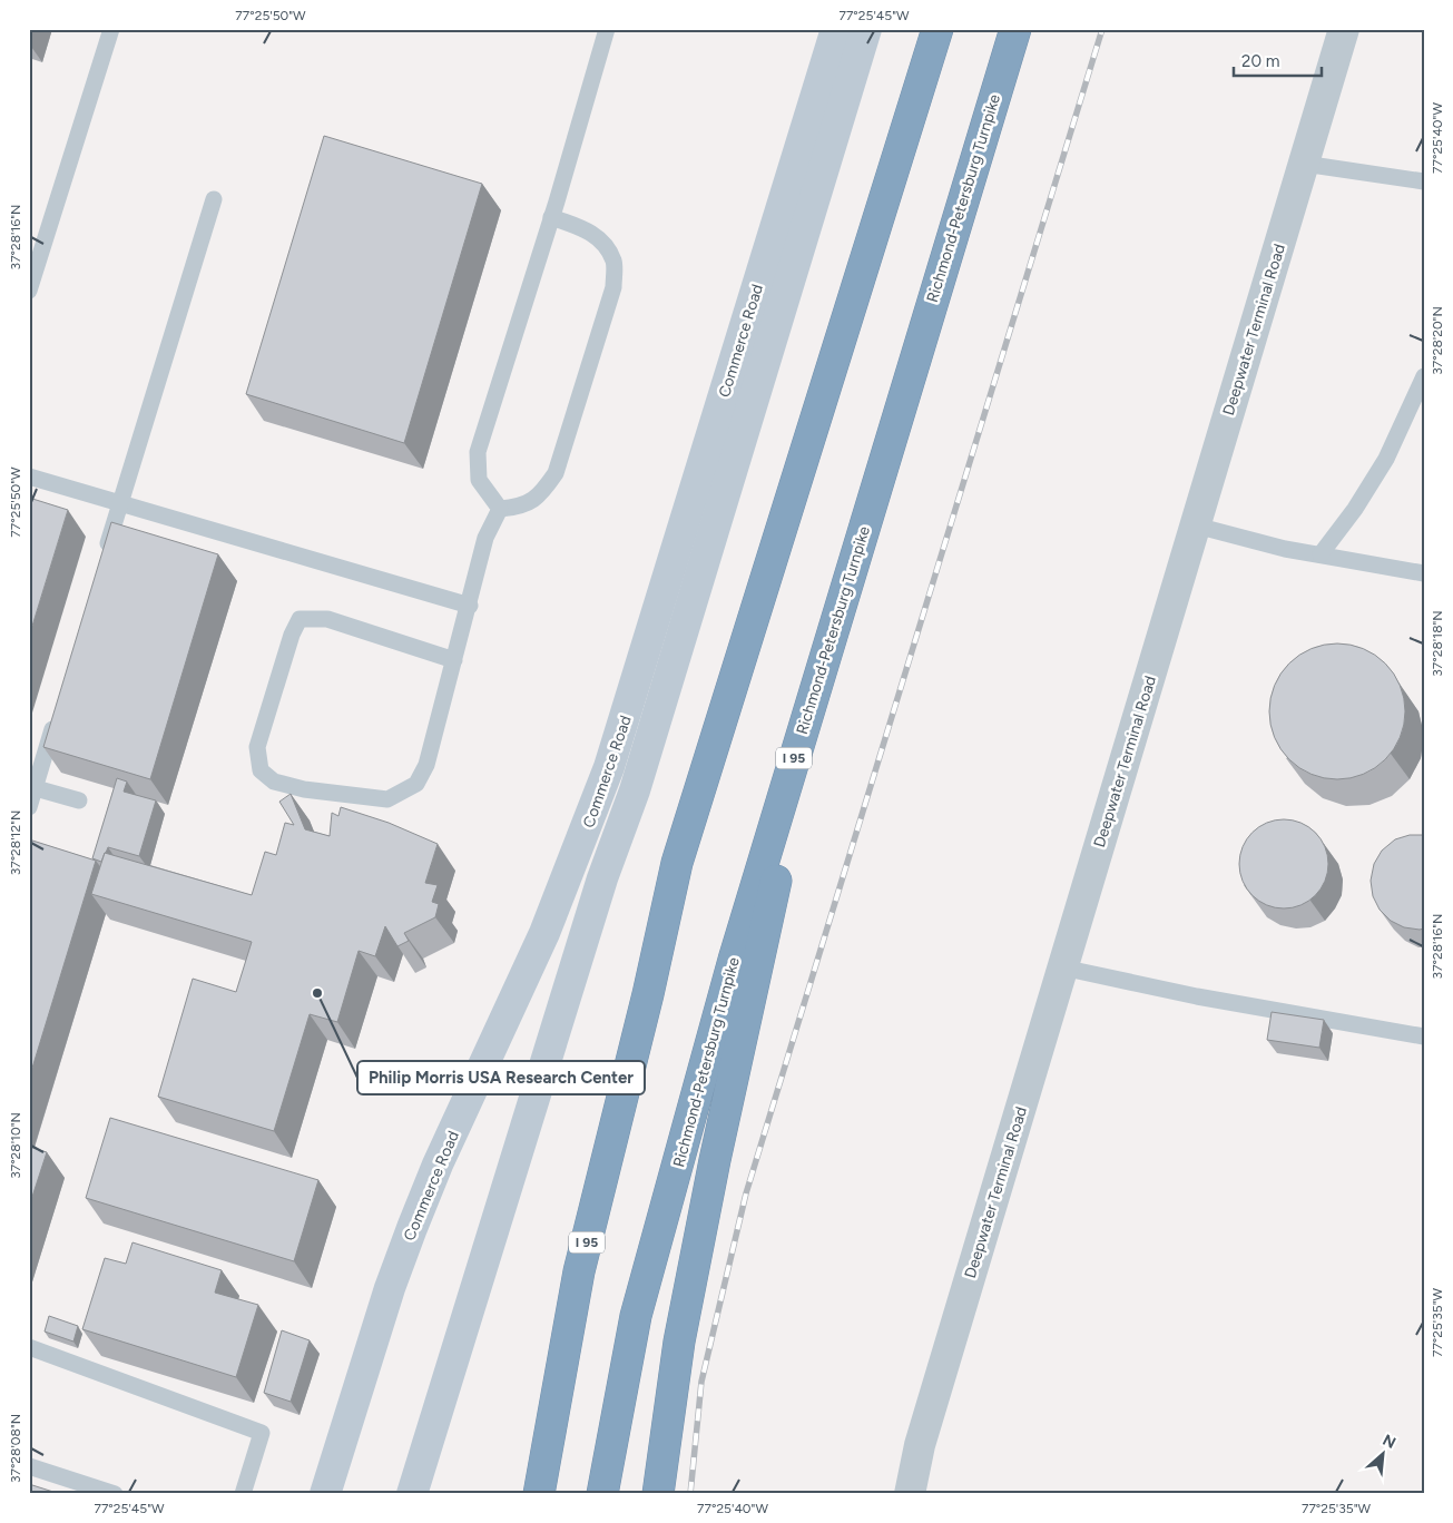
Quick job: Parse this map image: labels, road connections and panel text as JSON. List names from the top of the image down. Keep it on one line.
{"streets":{"highway":["Richmond-Petersburg Turnpike","I 95"],"main road":["Commerce Road"],"street":["Deepwater Terminal Road"]},"places":["Philip Morris USA Research Center"],"scale_bar":"20 m","north":"top right","coordinates":["77°25'50\"W","77°25'45\"W","77°25'40\"W","37°28'16\"N","37°28'20\"N","37°28'18\"N","37°28'12\"N","37°28'10\"N","77°25'35\"W","37°28'08\"N"]}
